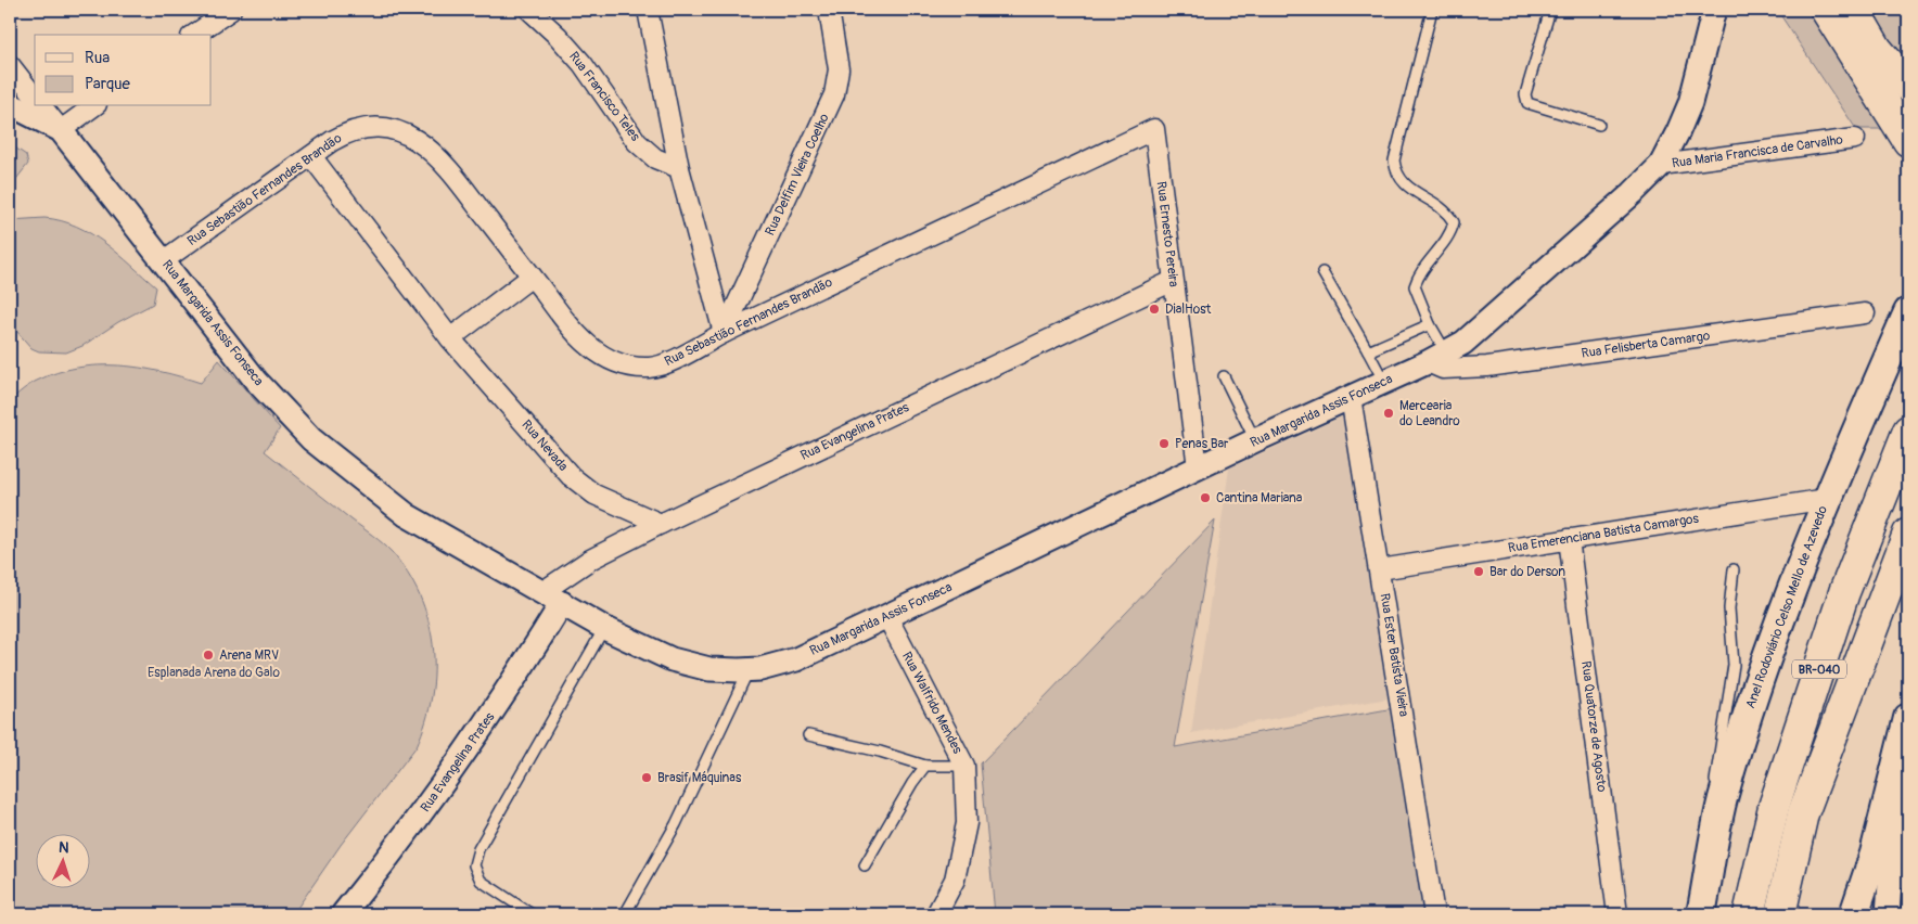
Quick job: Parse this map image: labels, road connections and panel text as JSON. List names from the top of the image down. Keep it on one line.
{"streets":{"highway":["BR-040"],"main road":["Anel Rodoviário Celso Mello de Azevedo"],"street":["Rua Francisco Teles","Rua Maria Francisca de Carvalho","Rua Delfim Vieira Coelho","Rua Sebastião Fernandes Brandão","Rua Ernesto Pereira","Rua Margarida Assis Fonseca","Rua Felisberta Camargo","Rua Evangelina Prates","Rua Nevada","Rua Emerenciana Batista Camargos","Rua Ester Batista Vieira","Rua Walfrido Mendes","Rua Quatorze de Agosto"]},"crossings":[["Rua Maria Francisca de Carvalho","Rua Margarida Assis Fonseca"],["Rua Delfim Vieira Coelho","Rua Sebastião Fernandes Brandão"],["Rua Sebastião Fernandes Brandão","Rua Ernesto Pereira"],["Rua Sebastião Fernandes Brandão","Rua Margarida Assis Fonseca"],["Rua Sebastião Fernandes Brandão","Rua Nevada"],["Rua Ernesto Pereira","Rua Margarida Assis Fonseca"],["Rua Ernesto Pereira","Rua Evangelina Prates"],["Rua Margarida Assis Fonseca","Rua Felisberta Camargo"],["Rua Margarida Assis Fonseca","Rua Evangelina Prates"],["Rua Margarida Assis Fonseca","Rua Ester Batista Vieira"],["Rua Margarida Assis Fonseca","Rua Walfrido Mendes"],["Rua Evangelina Prates","Rua Nevada"],["Rua Emerenciana Batista Camargos","Anel Rodoviário Celso Mello de Azevedo"],["Rua Emerenciana Batista Camargos","Rua Ester Batista Vieira"],["Rua Emerenciana Batista Camargos","Rua Quatorze de Agosto"]],"parks":["Esplanada Arena do Galo"],"places":["DialHost","Mercearia do Leandro","Penas Bar","Cantina Mariana","Bar do Derson","Arena MRV","Brasif Máquinas"],"legend":["Rua","Parque"],"north":"top"}
